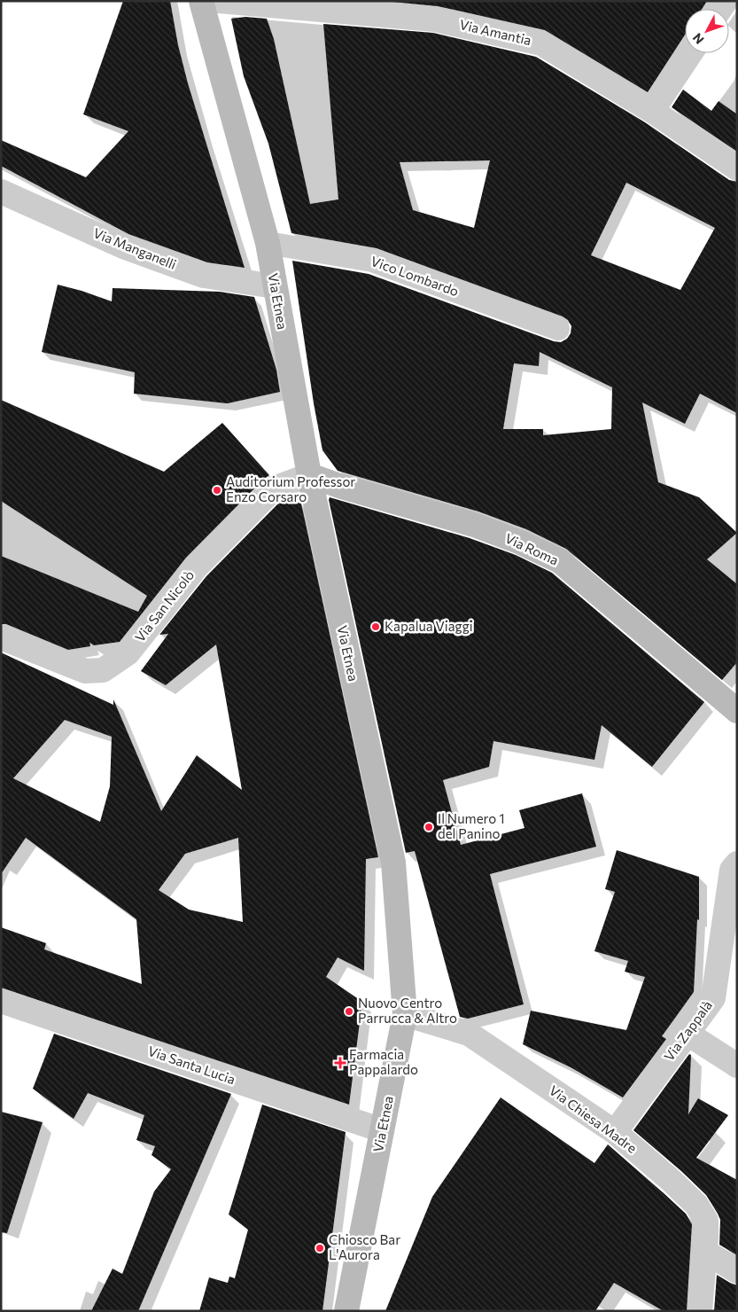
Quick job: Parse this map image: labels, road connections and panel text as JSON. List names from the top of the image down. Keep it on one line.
{"streets":{"main road":["Via Etnea","Via Roma"],"street":["Via Amantia","Via Manganelli","Vico Lombardo","Via San Nicolò","Via Zappalà","Via Santa Lucia","Via Chiesa Madre"]},"crossings":[["Via Manganelli","Via Etnea"],["Vico Lombardo","Via Etnea"],["Via Etnea","Via Roma"],["Via Etnea","Via San Nicolò"],["Via Etnea","Via Santa Lucia"],["Via Etnea","Via Chiesa Madre"],["Via Roma","Via San Nicolò"],["Via Zappalà","Via Chiesa Madre"]],"places":{"other":["Auditorium Professor Enzo Corsaro","Kapalua Viaggi","Il Numero 1 del Panino","Nuovo Centro Parrucca & Altro","Chiosco Bar L'Aurora"],"health":["Farmacia Pappalardo"]},"north":"bottom left"}
